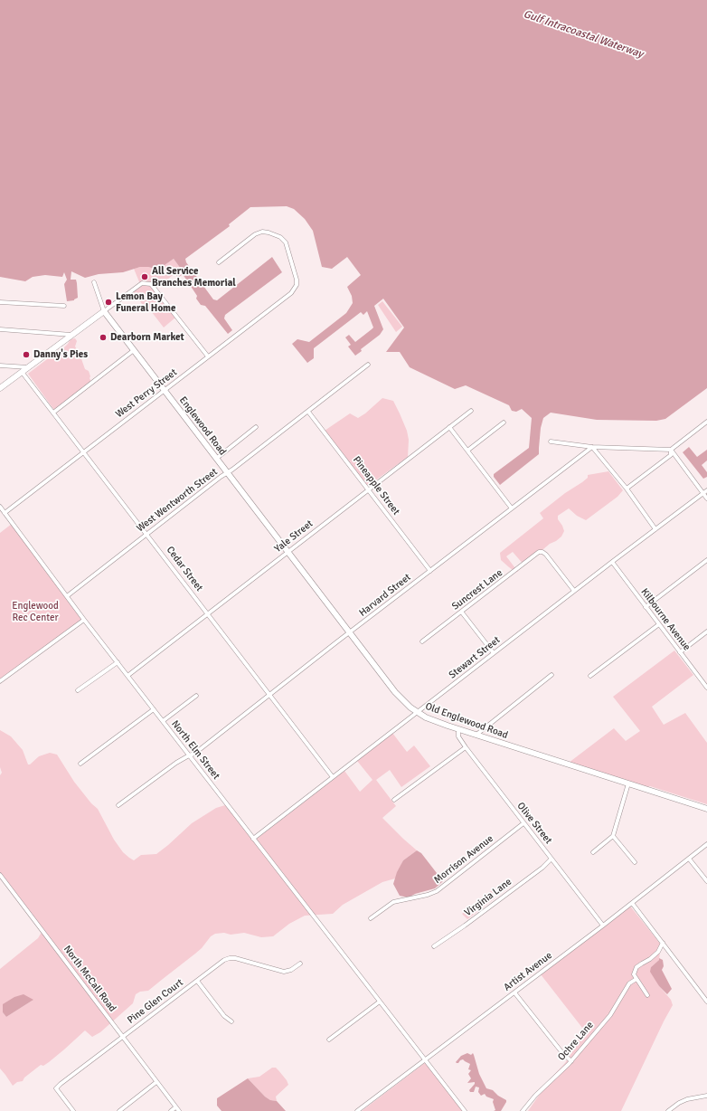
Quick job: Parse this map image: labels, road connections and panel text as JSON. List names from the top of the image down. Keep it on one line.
{"streets":{"street":["West Perry Street","Englewood Road","Pineapple Street","West Wentworth Street","Yale Street","Cedar Street","Suncrest Lane","Harvard Street","Kilbourne Avenue","Stewart Street","Old Englewood Road","North Elm Street","Olive Street","Morrison Avenue","Virginia Lane","Artist Avenue","North McCall Road","Pine Glen Court","Ochre Lane"]},"crossings":[["West Perry Street","Englewood Road"],["West Perry Street","Cedar Street"],["West Perry Street","North Elm Street"],["Englewood Road","West Wentworth Street"],["Englewood Road","Yale Street"],["Englewood Road","Old Englewood Road"],["Pineapple Street","West Wentworth Street"],["Pineapple Street","Yale Street"],["Pineapple Street","Harvard Street"],["West Wentworth Street","Cedar Street"],["West Wentworth Street","North Elm Street"],["Yale Street","Cedar Street"],["Yale Street","Old Englewood Road"],["Yale Street","North Elm Street"],["Cedar Street","Harvard Street"],["Cedar Street","Stewart Street"],["Suncrest Lane","Stewart Street"],["Harvard Street","Old Englewood Road"],["Harvard Street","North Elm Street"],["Kilbourne Avenue","Stewart Street"],["Stewart Street","Old Englewood Road"],["Stewart Street","North Elm Street"],["Old Englewood Road","Olive Street"],["North Elm Street","Artist Avenue"],["Olive Street","Morrison Avenue"],["Olive Street","Virginia Lane"],["Olive Street","Artist Avenue"],["North McCall Road","Pine Glen Court"]],"water":["Gulf Intracoastal Waterway"],"parks":["Englewood Rec Center"],"places":["All Service Branches Memorial","Lemon Bay Funeral Home","Dearborn Market","Danny's Pies"]}
